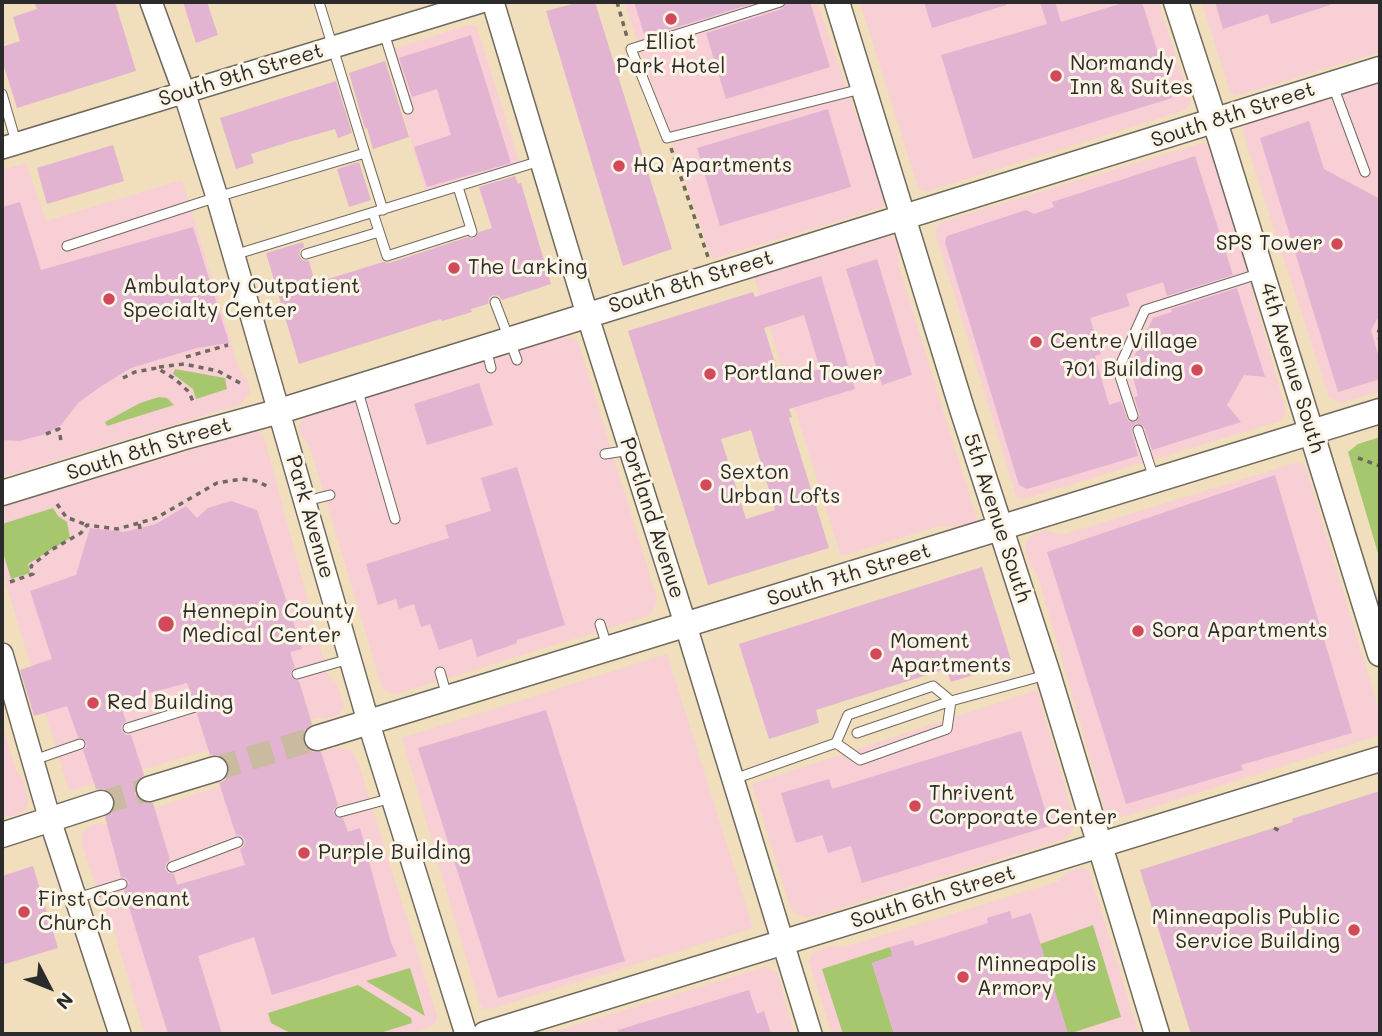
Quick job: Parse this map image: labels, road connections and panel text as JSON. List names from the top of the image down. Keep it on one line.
{"streets":{"main road":["South 8th Street","4th Avenue South","5th Avenue South","South 7th Street","South 6th Street"],"street":["South 9th Street","Park Avenue","Portland Avenue"]},"crossings":[["South 9th Street","Park Avenue"],["South 8th Street","4th Avenue South"],["South 8th Street","Park Avenue"],["South 8th Street","Portland Avenue"],["South 8th Street","5th Avenue South"],["4th Avenue South","South 7th Street"],["Park Avenue","South 7th Street"],["Portland Avenue","South 7th Street"],["Portland Avenue","South 6th Street"],["5th Avenue South","South 7th Street"],["5th Avenue South","South 6th Street"]],"places":["Elliot Park Hotel","Normandy Inn & Suites","HQ Apartments","SPS Tower","The Larking","Ambulatory Outpatient Specialty Center","Centre Village","701 Building","Portland Tower","Sexton Urban Lofts","Hennepin County Medical Center","Sora Apartments","Moment Apartments","Red Building","Thrivent Corporate Center","Purple Building","First Covenant Church","Minneapolis Public Service Building","Minneapolis Armory"],"north":"bottom right"}
